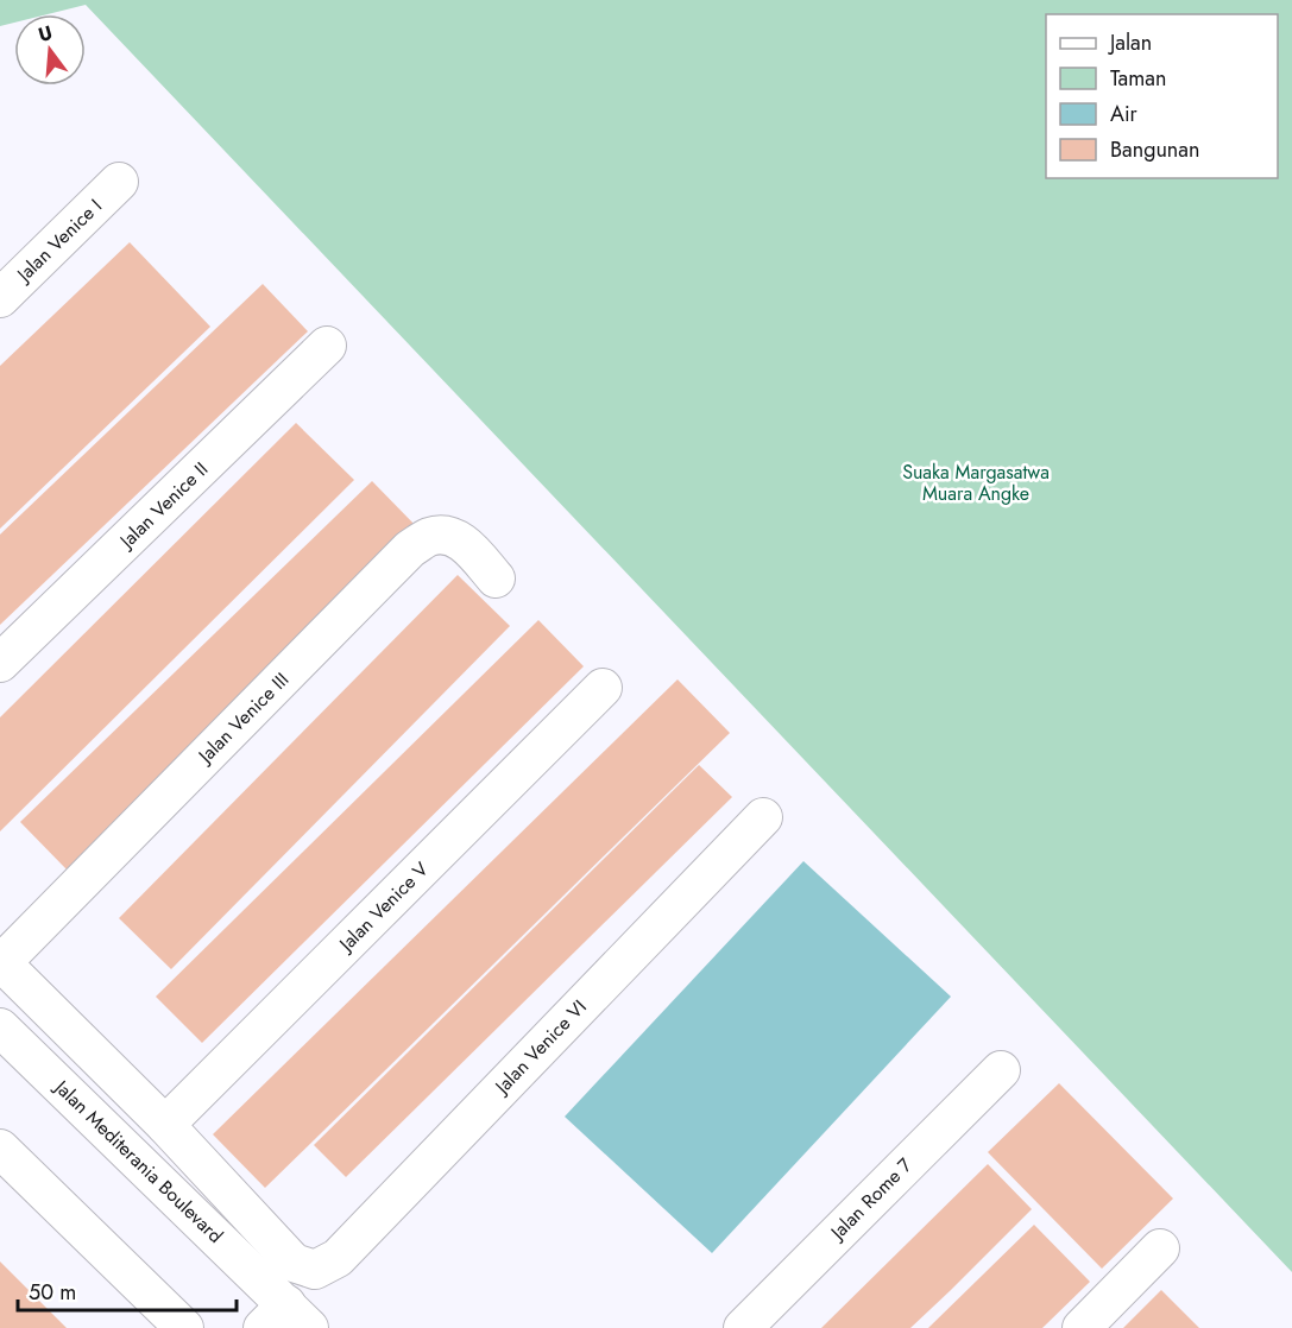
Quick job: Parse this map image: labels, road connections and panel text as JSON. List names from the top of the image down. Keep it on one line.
{"streets":{"street":["Jalan Venice I","Jalan Venice II","Jalan Venice III","Jalan Venice V","Jalan Venice VI","Jalan Mediterania Boulevard","Jalan Rome 7"]},"crossings":[["Jalan Venice V","Jalan Venice VI"]],"parks":["Suaka Margasatwa Muara Angke"],"legend":["Jalan","Taman","Air","Bangunan"],"scale_bar":"50 m","north":"top"}
